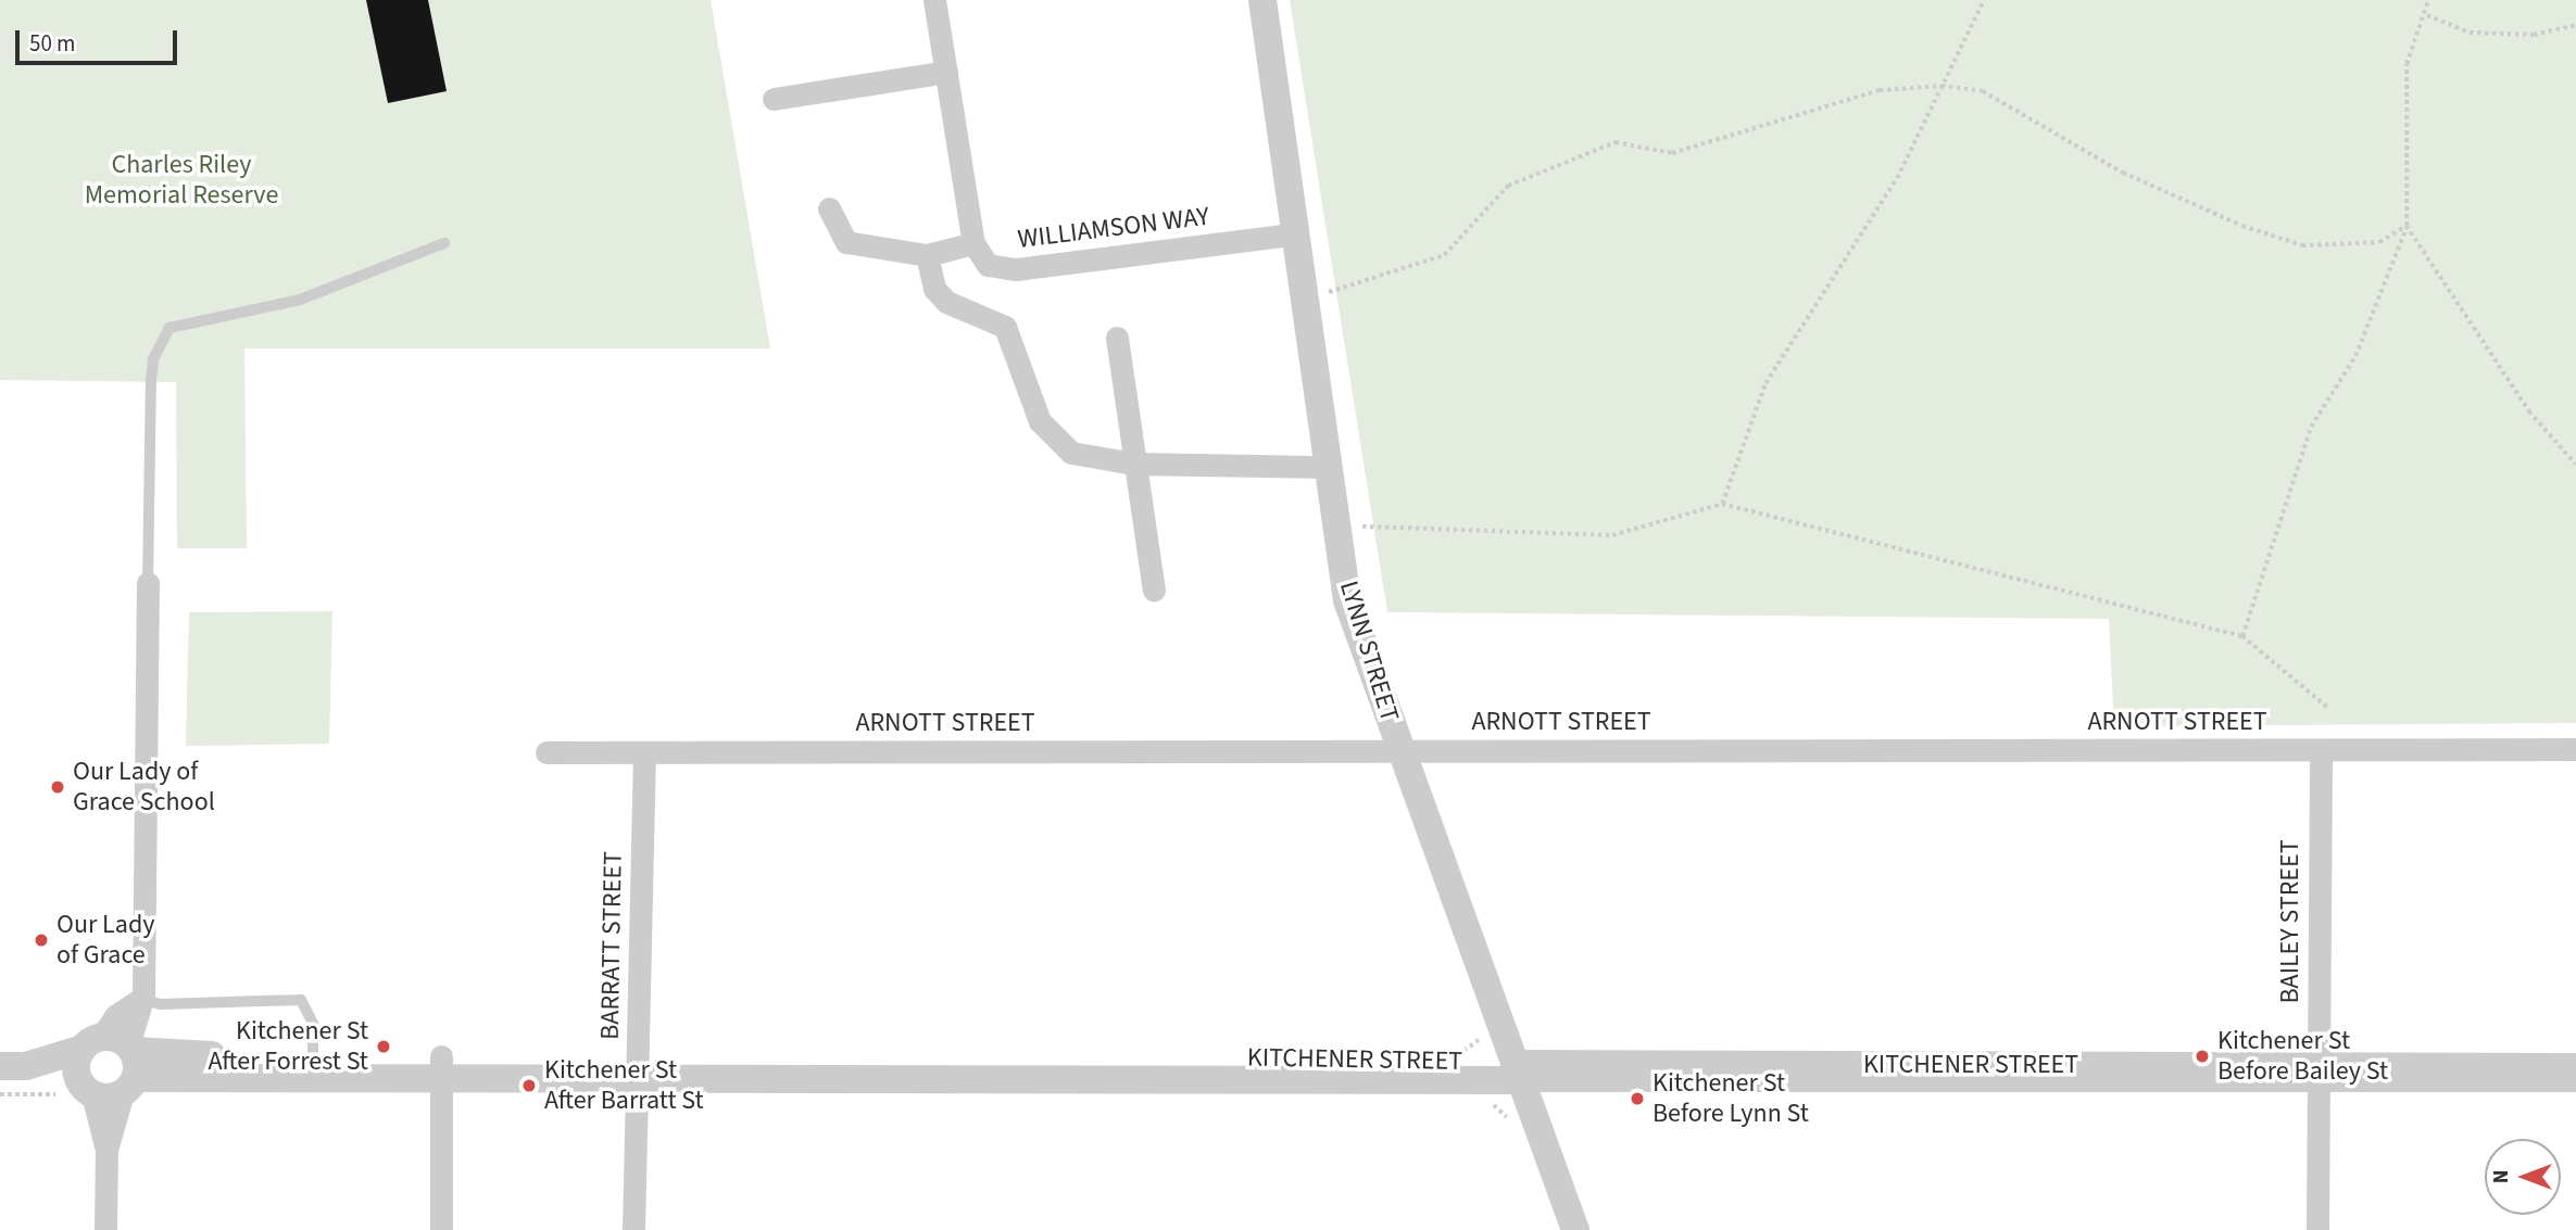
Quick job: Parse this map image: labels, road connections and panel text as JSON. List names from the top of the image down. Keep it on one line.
{"streets":{"street":["WILLIAMSON WAY","LYNN STREET","ARNOTT STREET","BAILEY STREET","BARRATT STREET","KITCHENER STREET"]},"crossings":[["WILLIAMSON WAY","LYNN STREET"],["LYNN STREET","ARNOTT STREET"],["LYNN STREET","KITCHENER STREET"],["ARNOTT STREET","BAILEY STREET"],["ARNOTT STREET","BARRATT STREET"],["BAILEY STREET","KITCHENER STREET"],["BARRATT STREET","KITCHENER STREET"]],"parks":["Charles Riley Memorial Reserve"],"places":["Our Lady of Grace School","Our Lady of Grace","Kitchener St After Forrest St","Kitchener St Before Bailey St","Kitchener St After Barratt St","Kitchener St Before Lynn St"],"scale_bar":"50 m","north":"left"}
